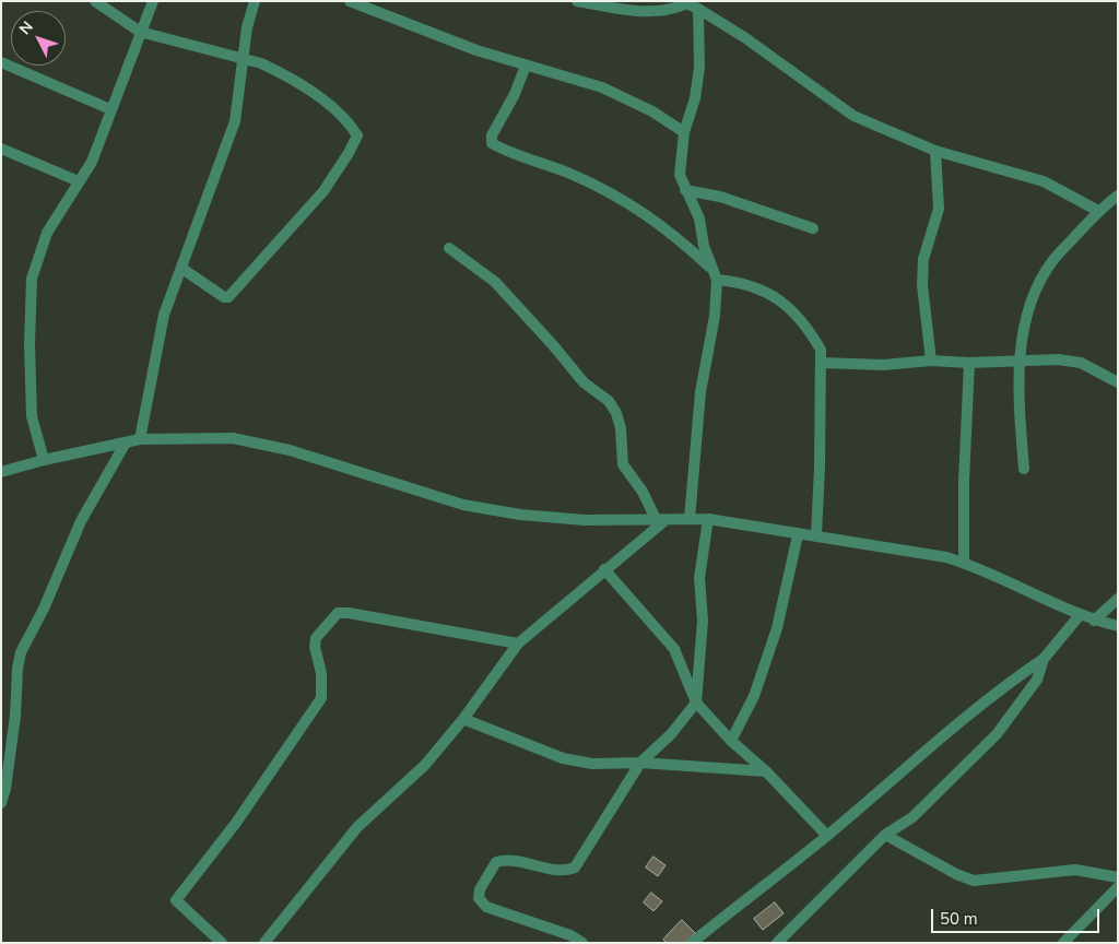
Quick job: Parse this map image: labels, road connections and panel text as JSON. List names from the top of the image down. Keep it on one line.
{"scale_bar":"50 m","north":"top left"}
